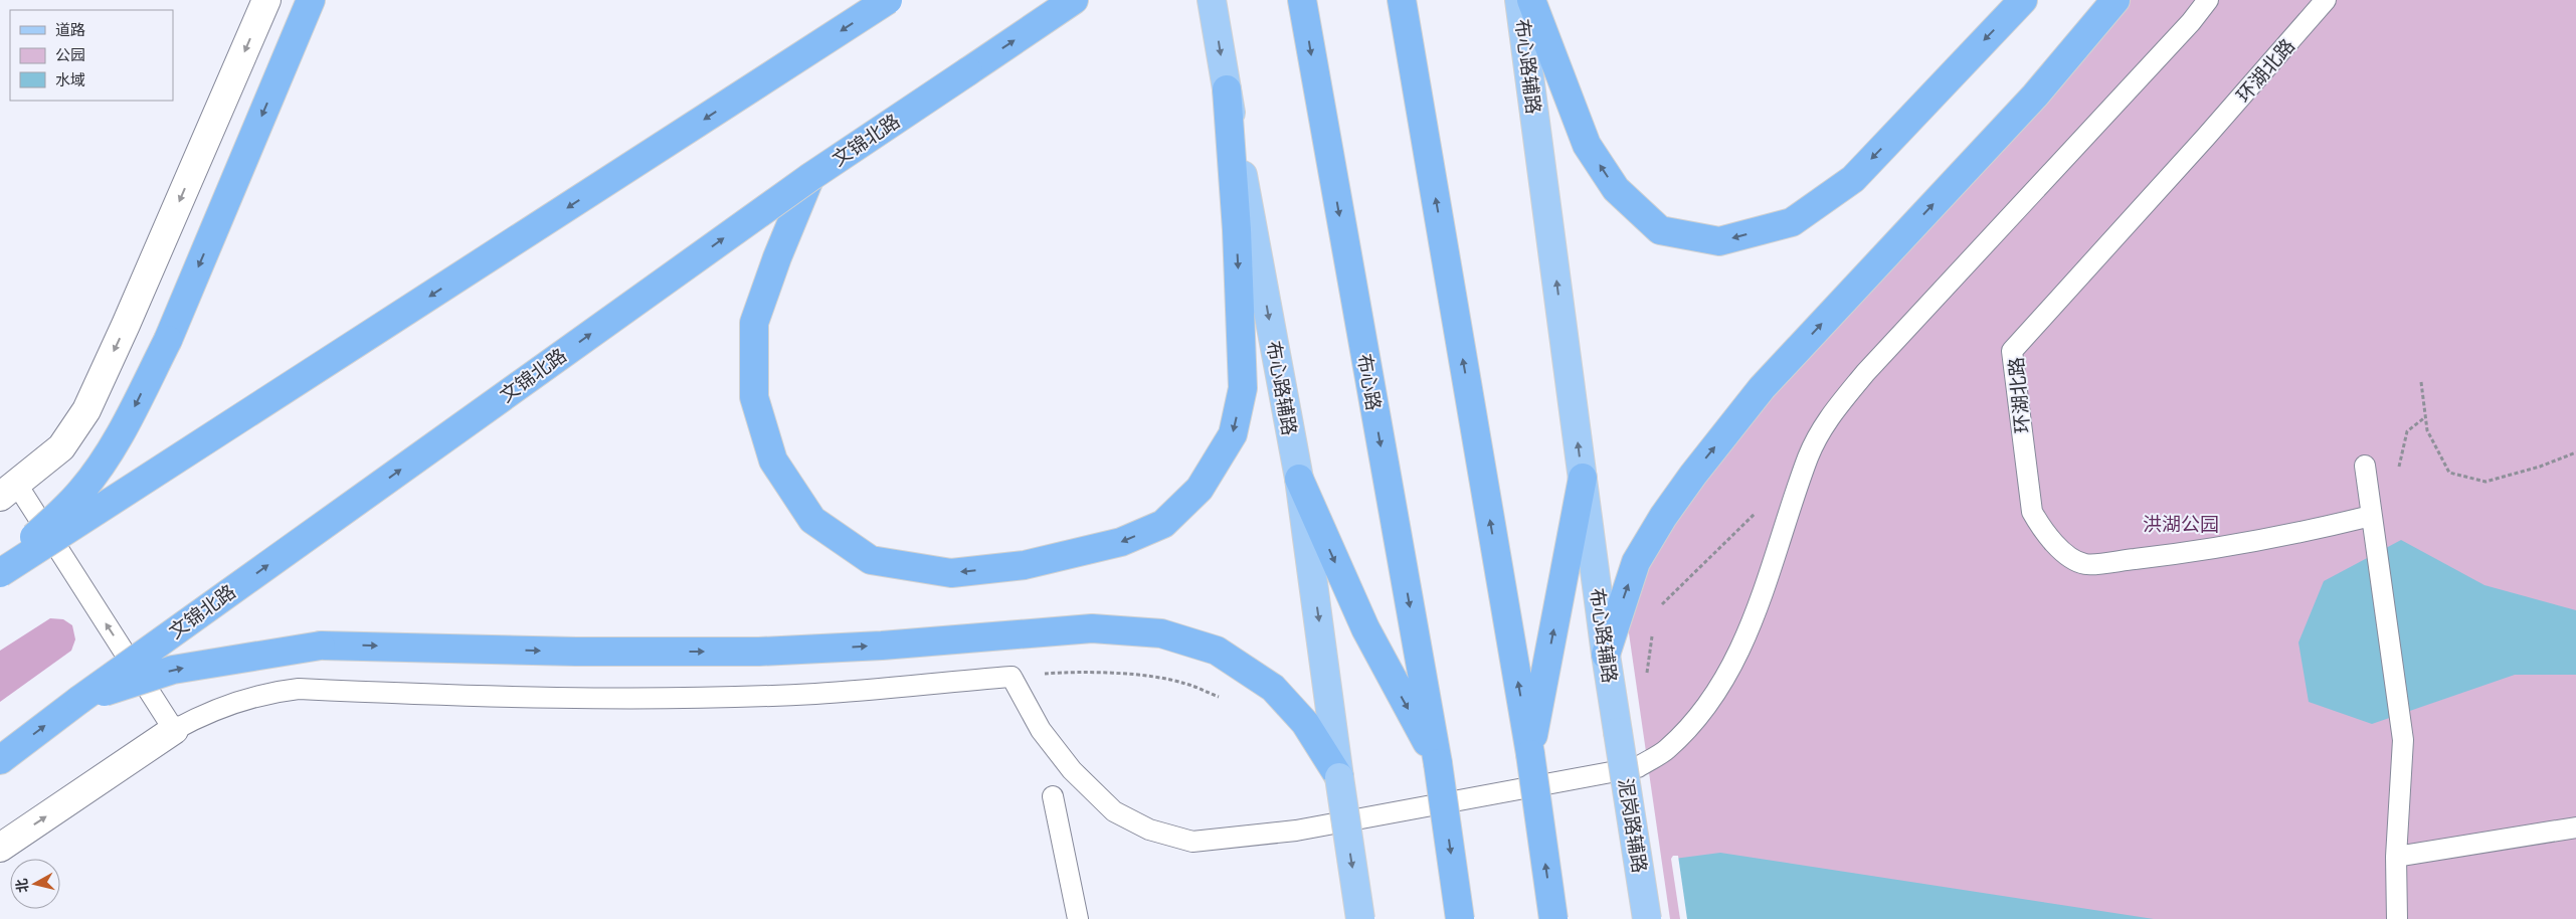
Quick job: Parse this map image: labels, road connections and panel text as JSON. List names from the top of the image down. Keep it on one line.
{"streets":{"highway":["文锦北路","布心路"],"main road":["布心路辅路","泥岗路辅路"],"lane":["环湖北路"]},"crossings":[["布心路辅路","泥岗路辅路"]],"parks":["洪湖公园"],"legend":["道路","公园","水域"],"north":"left"}
